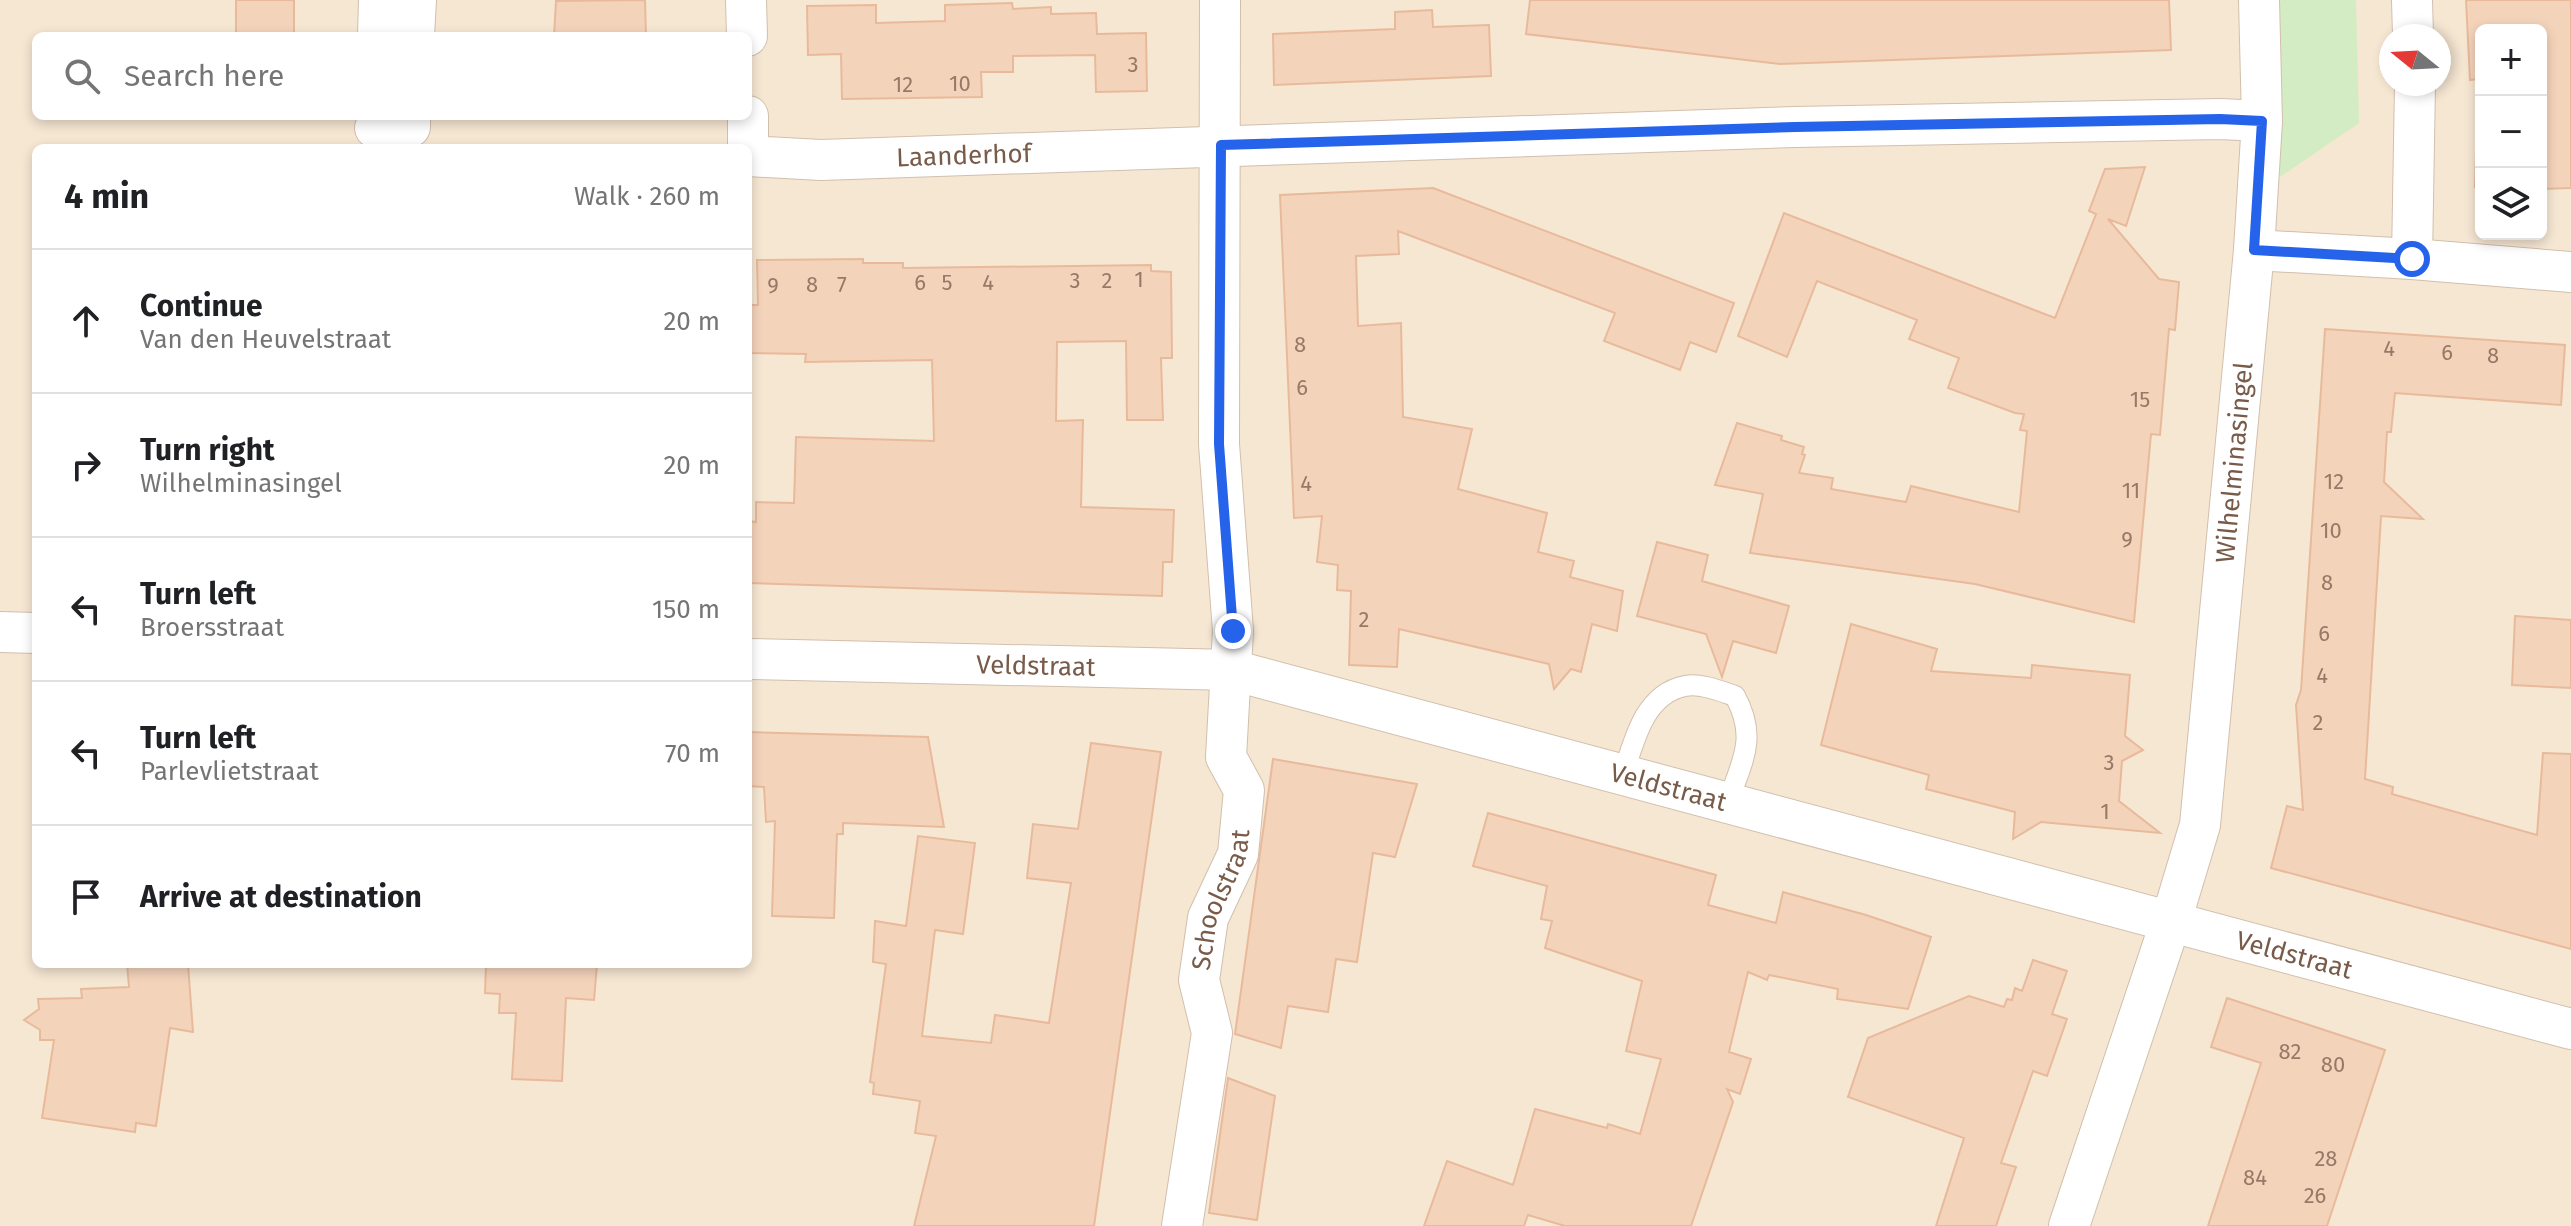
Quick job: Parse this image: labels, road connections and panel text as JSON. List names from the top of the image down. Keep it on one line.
{"streets":{"street":["Laanderhof","Wilhelminasingel","Veldstraat","Schoolstraat"]},"crossings":[["Laanderhof","Schoolstraat"],["Wilhelminasingel","Veldstraat"],["Veldstraat","Schoolstraat"]],"house_numbers":["3","10","12","1","3","2","6","5","4","8","7","9","8","4","6","8","6","15","12","4","11","10","9","8","2","6","4","2","3","1","82","80","28","84","26"],"north":"left","page":{"map_buttons":["+","−"],"search":"Search here","heading":["4 min","Walk · 260 m"],"list":[["Continue","Van den Heuvelstraat","20 m"],["Turn right","Wilhelminasingel","20 m"],["Turn left","Broersstraat","150 m"],["Turn left","Parlevlietstraat","70 m"],"Arrive at destination"]}}
